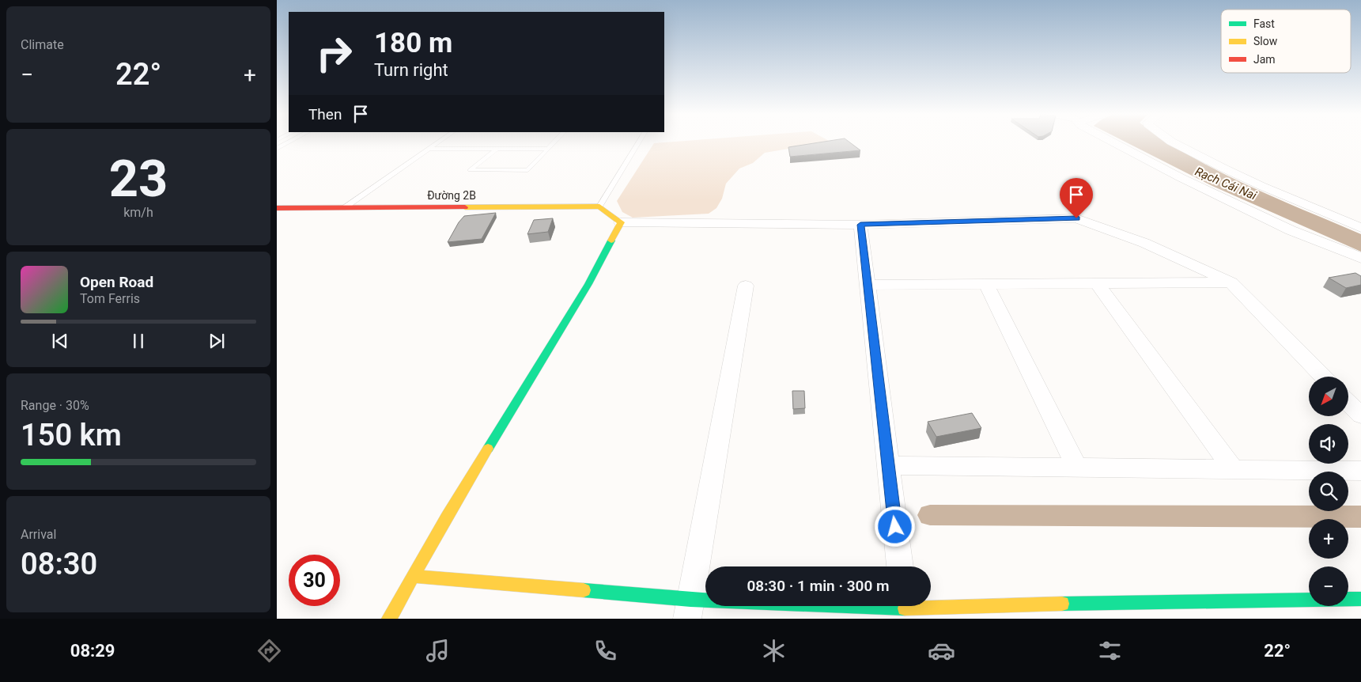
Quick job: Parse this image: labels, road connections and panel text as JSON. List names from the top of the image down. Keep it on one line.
{"streets":{"street":["Đường 2B"]},"water":["Rạch Cái Nai"],"legend":["Fast","Slow","Jam"],"north":"bottom left","page":{"tile":["Climate",["23","km/h"],["Range · 30%","150 km"],["Arrival","08:30"]],"turn":["180 m","Turn right"],"heat":["−","22°","+"],"then":"Then","song":["Open Road","Tom Ferris"],"map_buttons":["+","−"],"limit":"30","trip":"08:30 · 1 min · 300 m","tabs":["08:29","22°"]}}
